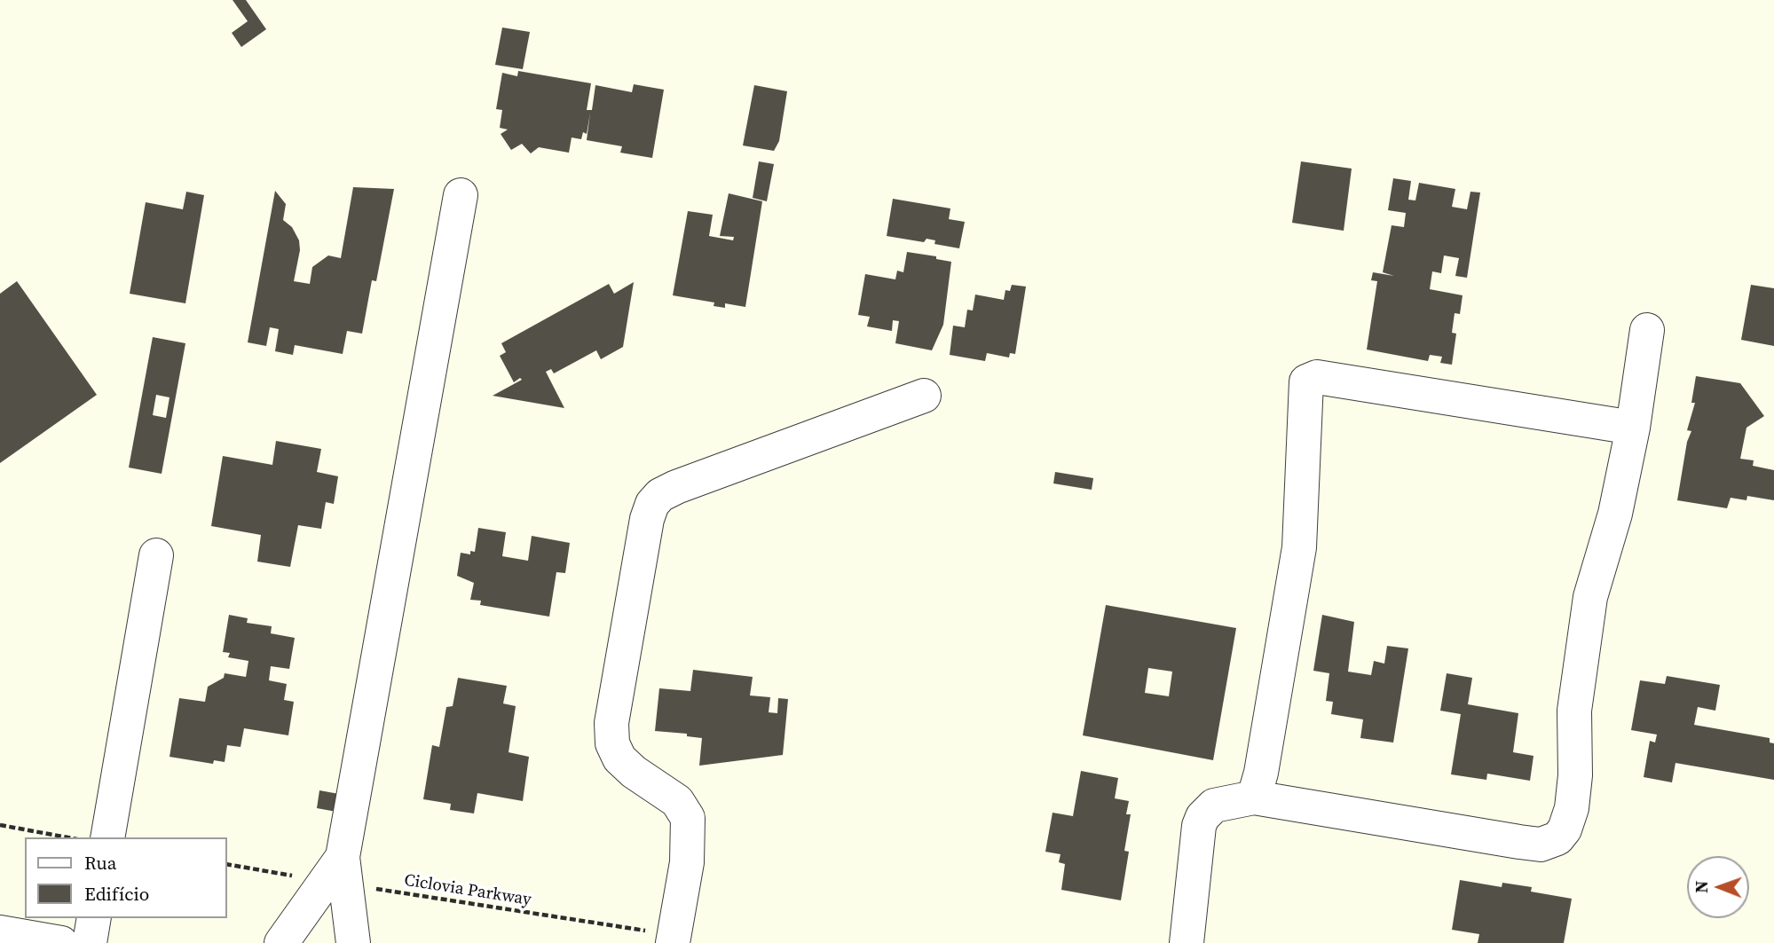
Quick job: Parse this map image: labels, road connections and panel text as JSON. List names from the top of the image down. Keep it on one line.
{"streets":{"path":["Ciclovia Parkway"]},"legend":["Rua","Edifício"],"north":"left"}
